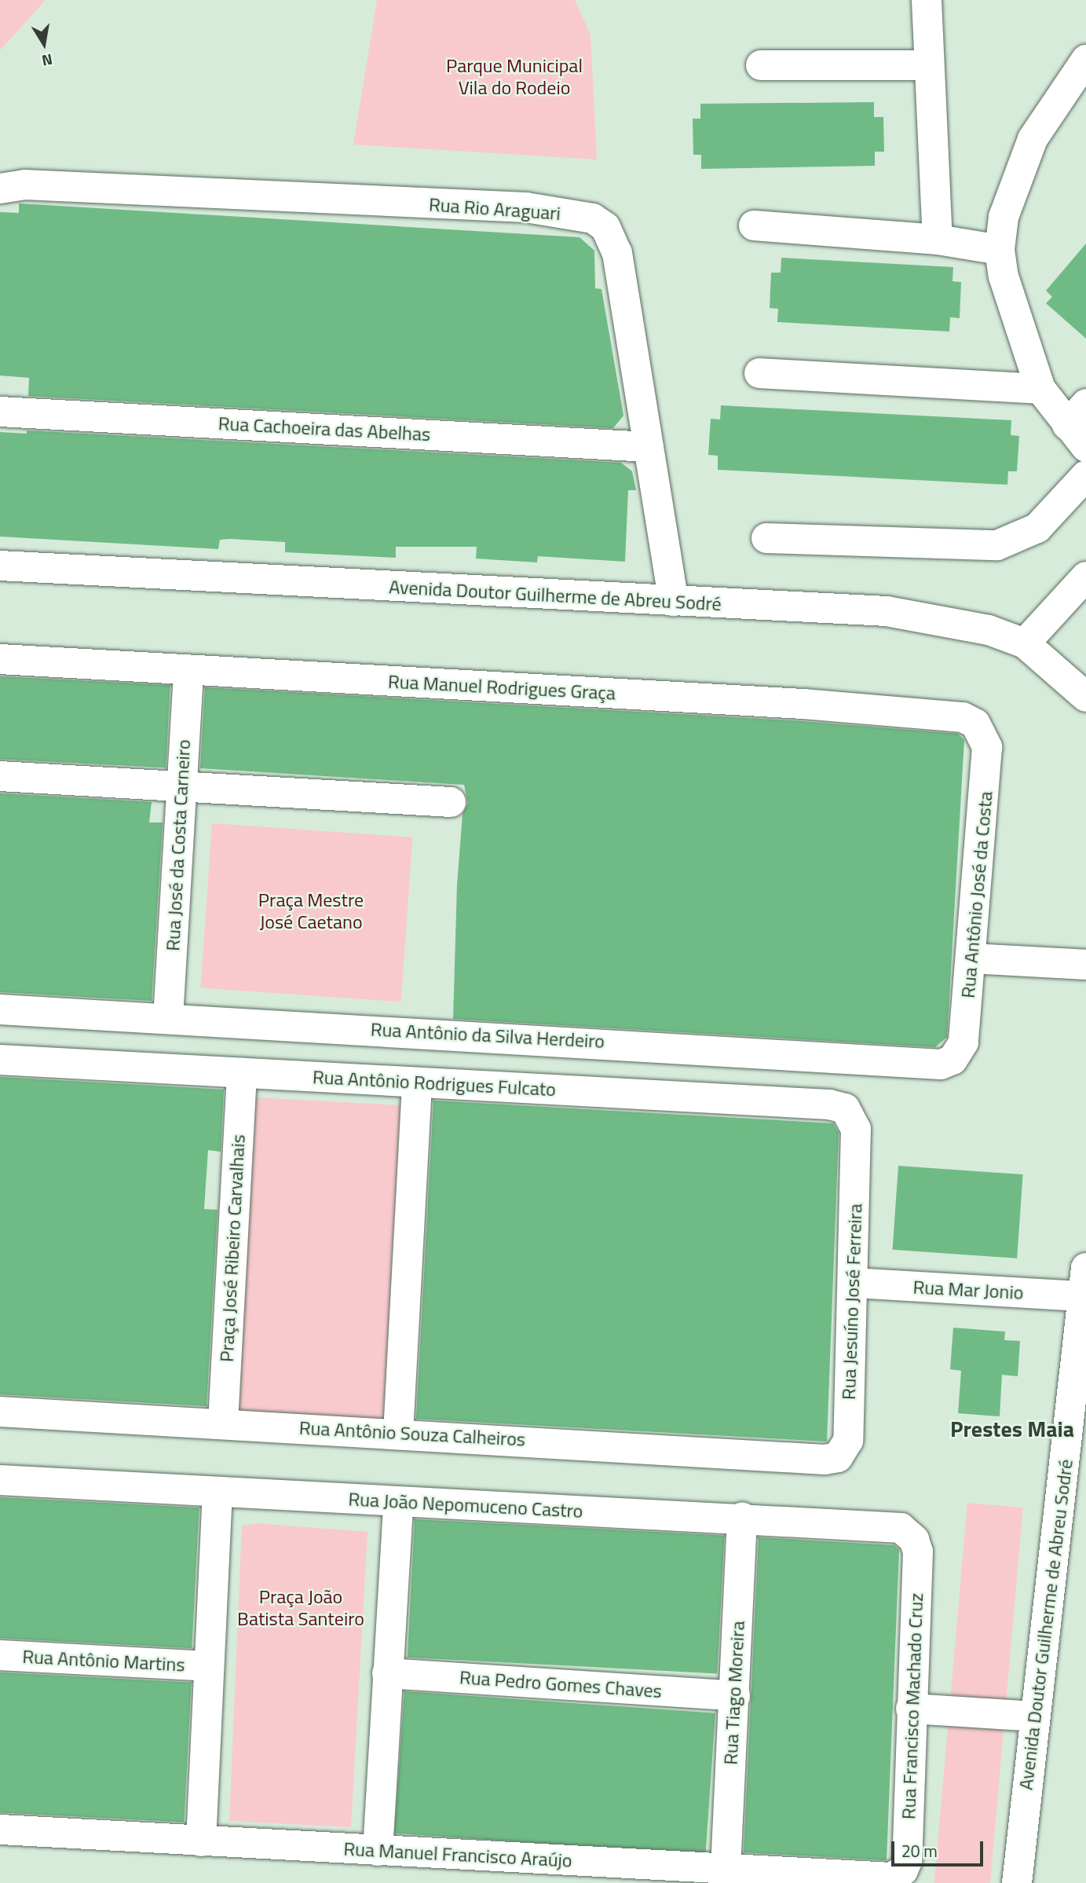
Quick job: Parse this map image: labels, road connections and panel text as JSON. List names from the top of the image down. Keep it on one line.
{"streets":{"street":["Rua Rio Araguari","Rua Cachoeira das Abelhas","Avenida Doutor Guilherme de Abreu Sodré","Rua Manuel Rodrigues Graça","Rua José da Costa Carneiro","Rua Antônio José da Costa","Rua Antônio da Silva Herdeiro","Rua Antônio Rodrigues Fulcato","Praça José Ribeiro Carvalhais","Rua Mar Jonio","Rua Jesuíno José Ferreira","Rua Antônio Souza Calheiros","Rua João Nepomuceno Castro","Rua Antônio Martins","Rua Pedro Gomes Chaves","Rua Tiago Moreira","Rua Francisco Machado Cruz","Rua Manuel Francisco Araújo"]},"crossings":[["Rua Rio Araguari","Rua Cachoeira das Abelhas"],["Rua Rio Araguari","Avenida Doutor Guilherme de Abreu Sodré"],["Avenida Doutor Guilherme de Abreu Sodré","Rua Mar Jonio"],["Rua Manuel Rodrigues Graça","Rua José da Costa Carneiro"],["Rua Manuel Rodrigues Graça","Rua Antônio José da Costa"],["Rua José da Costa Carneiro","Rua Antônio da Silva Herdeiro"],["Rua Antônio José da Costa","Rua Antônio da Silva Herdeiro"],["Rua Antônio Rodrigues Fulcato","Praça José Ribeiro Carvalhais"],["Rua Antônio Rodrigues Fulcato","Rua Jesuíno José Ferreira"],["Praça José Ribeiro Carvalhais","Rua Antônio Souza Calheiros"],["Rua Mar Jonio","Rua Jesuíno José Ferreira"],["Rua Jesuíno José Ferreira","Rua Antônio Souza Calheiros"],["Rua João Nepomuceno Castro","Rua Tiago Moreira"],["Rua João Nepomuceno Castro","Rua Francisco Machado Cruz"],["Rua Pedro Gomes Chaves","Rua Tiago Moreira"],["Rua Tiago Moreira","Rua Manuel Francisco Araújo"],["Rua Francisco Machado Cruz","Rua Manuel Francisco Araújo"]],"districts":["Prestes Maia"],"parks":["Parque Municipal Vila do Rodeio","Praça Mestre José Caetano","Praça João Batista Santeiro"],"scale_bar":"20 m","north":"bottom"}
